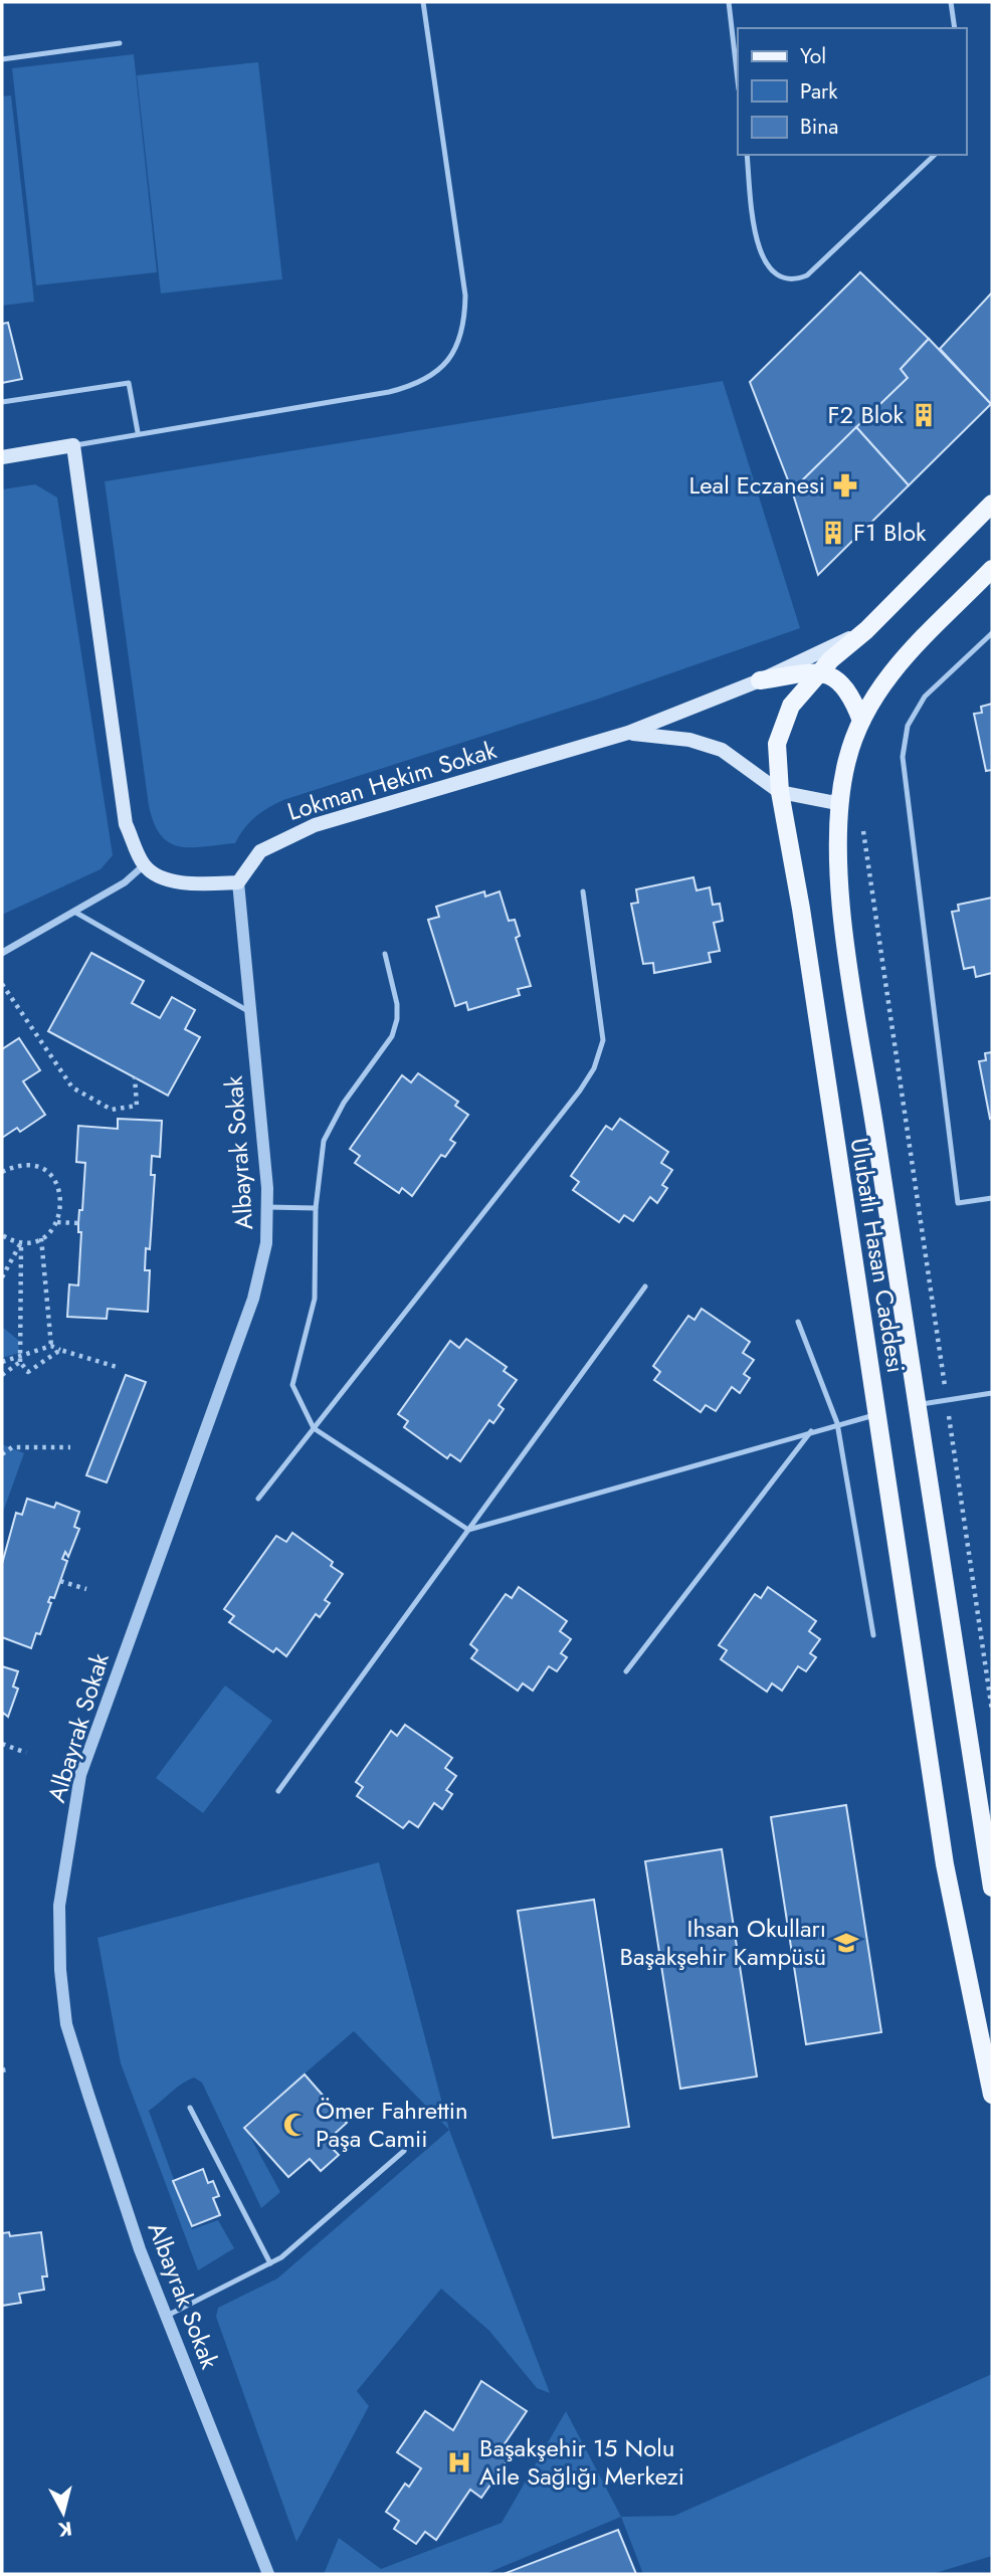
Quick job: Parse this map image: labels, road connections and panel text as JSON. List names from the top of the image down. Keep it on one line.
{"streets":{"main road":["Lokman Hekim Sokak","Ulubatlı Hasan Caddesi"],"street":["Albayrak Sokak"]},"crossings":[["Lokman Hekim Sokak","Albayrak Sokak"],["Lokman Hekim Sokak","Ulubatlı Hasan Caddesi"]],"places":{"building":["F2 Blok","F1 Blok"],"pharmacy":["Leal Eczanesi"],"school or university":["Ihsan Okulları Başakşehir Kampüsü"],"mosque":["Ömer Fahrettin Paşa Camii"],"hospital":["Başakşehir 15 Nolu Aile Sağlığı Merkezi"]},"legend":["Yol","Park","Bina"],"north":"bottom"}
